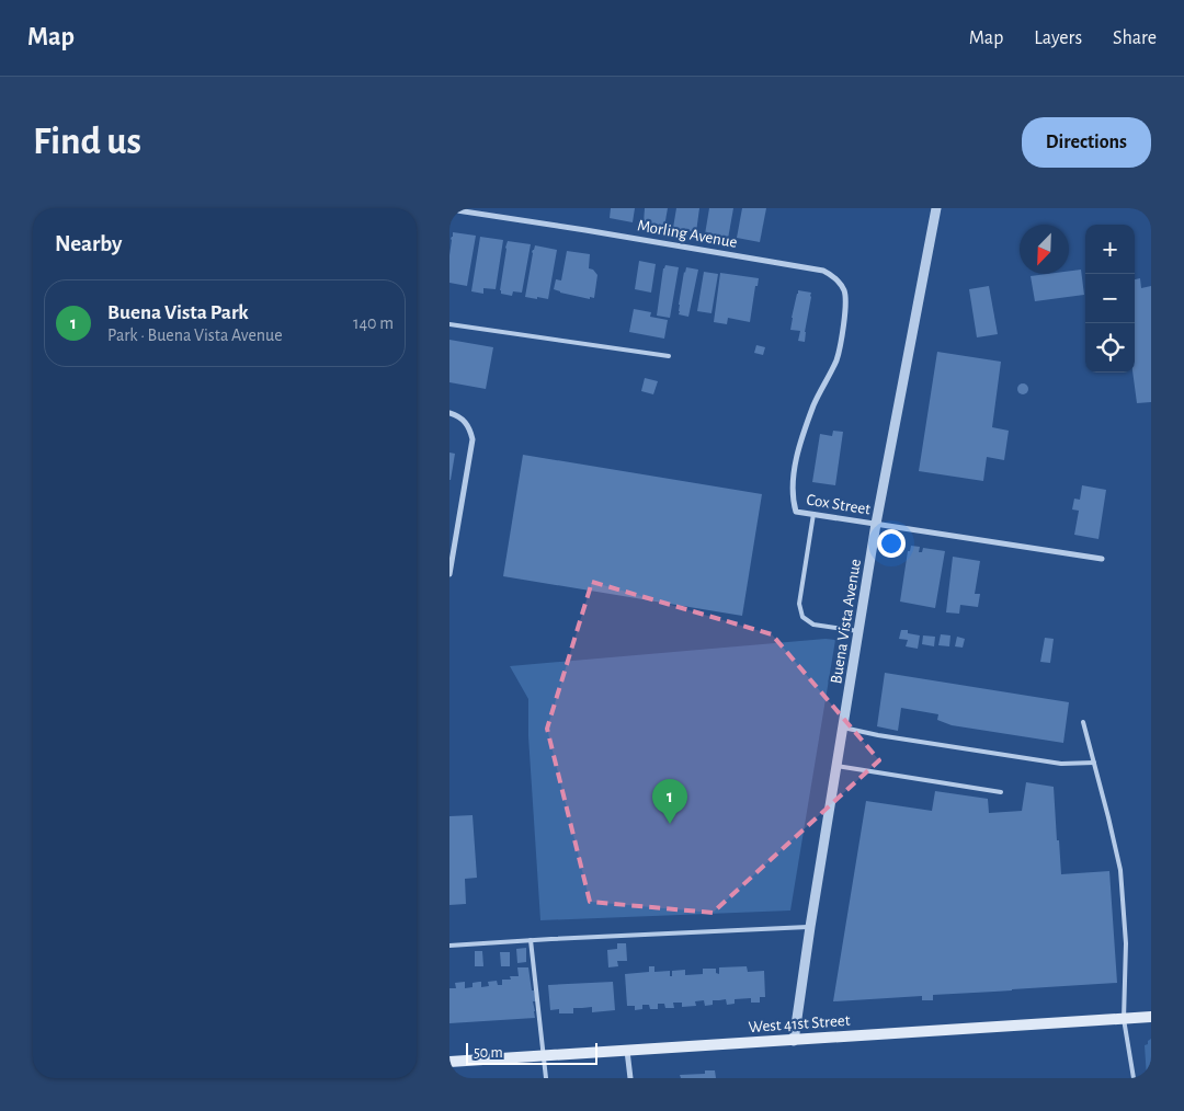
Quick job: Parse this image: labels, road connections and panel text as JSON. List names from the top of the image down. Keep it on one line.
{"streets":{"main road":["West 41st Street"],"street":["Morling Avenue","Cox Street","Buena Vista Avenue"]},"crossings":[["Morling Avenue","Cox Street"],["Cox Street","Buena Vista Avenue"],["Buena Vista Avenue","West 41st Street"]],"scale_bar":"50 m","north":"bottom left","page":{"header":"Map","nav":["Map","Layers","Share"],"buttons":"Directions","title":"Find us","heading":"Nearby","map_buttons":["+","−"],"list":[{"mark":"1","name":"Buena Vista Park","note":"Park · Buena Vista Avenue","value":"140 m"}],"pins":"1","scale":"50 m"}}
